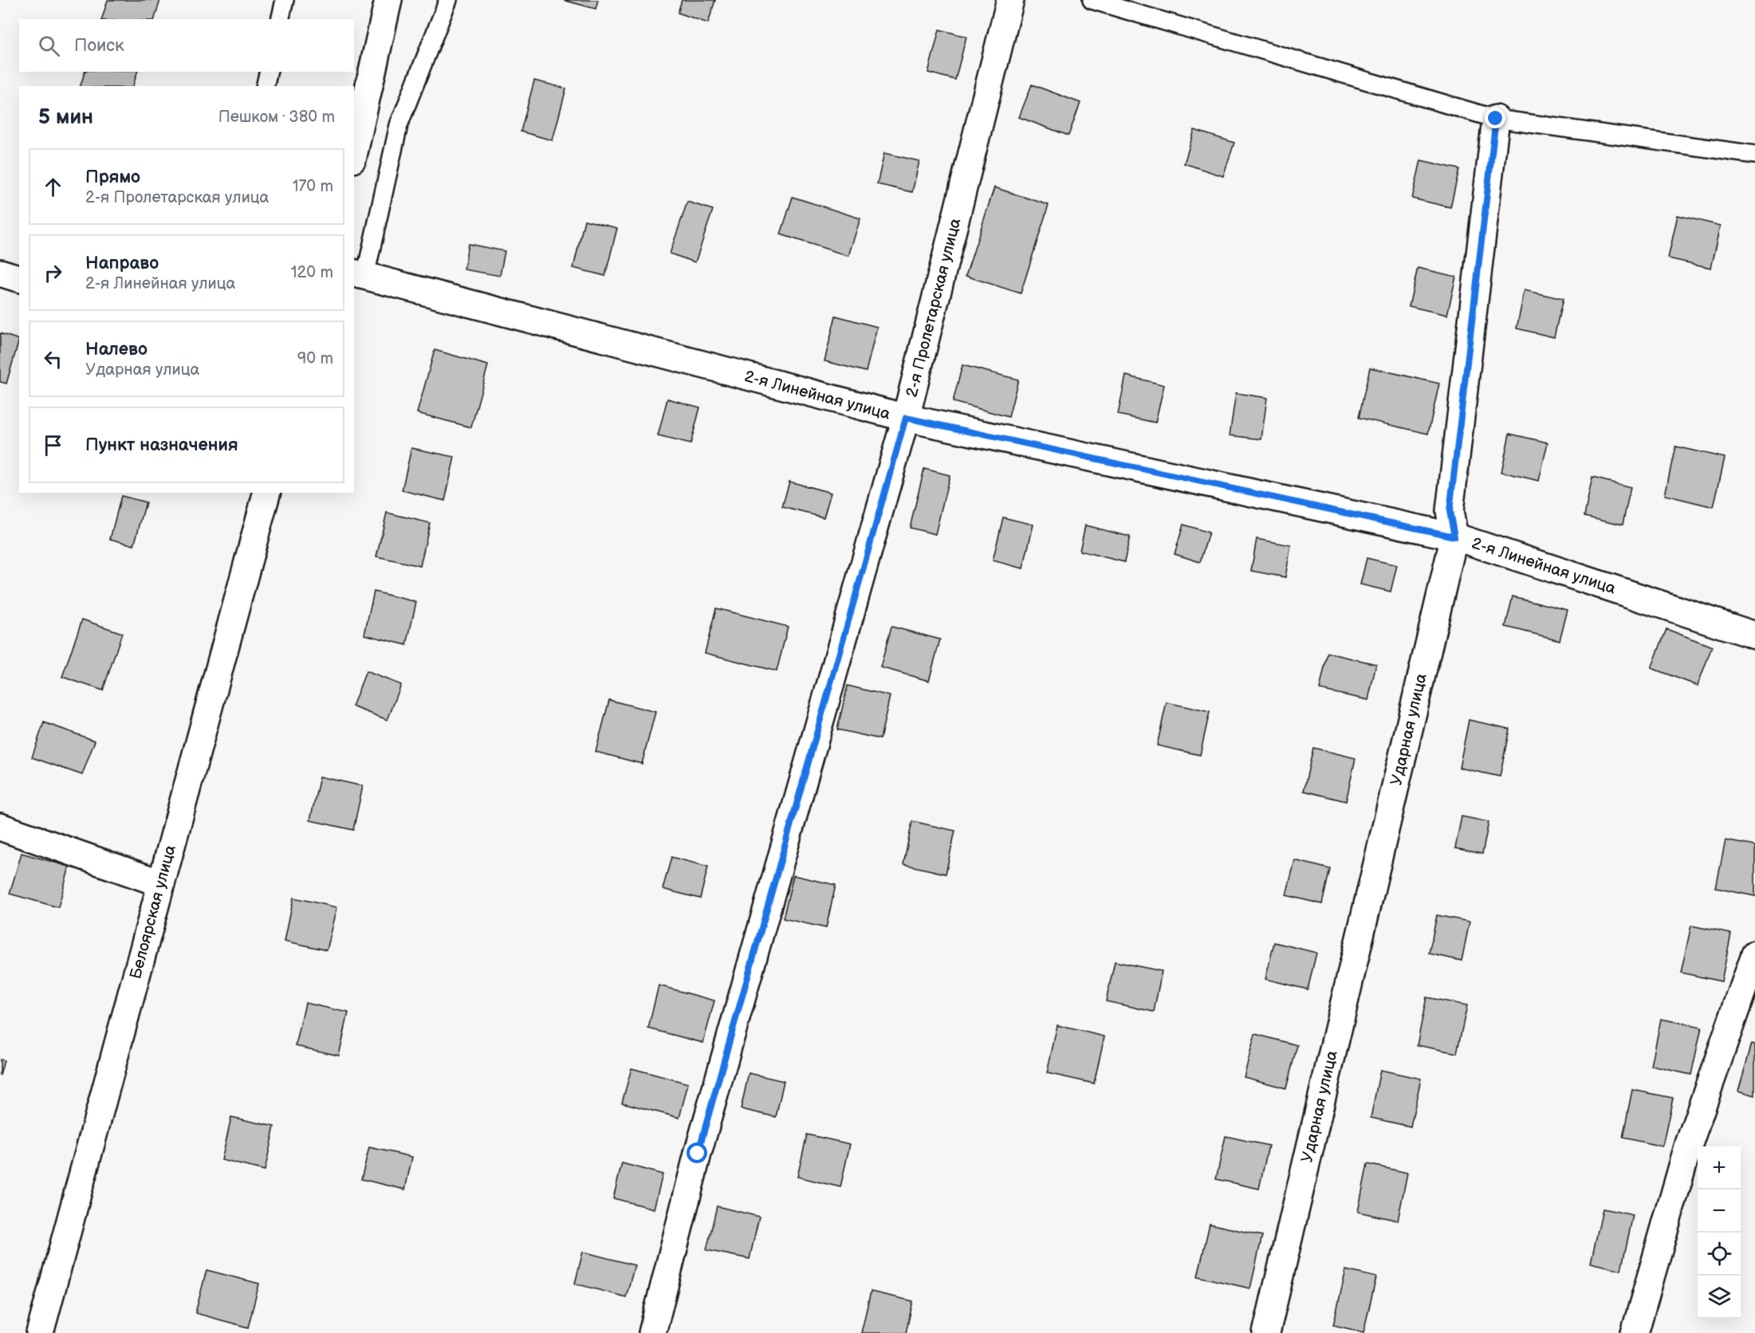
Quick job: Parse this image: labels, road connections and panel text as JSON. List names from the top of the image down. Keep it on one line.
{"streets":{"street":["2-я Пролетарская улица","2-я Линейная улица","Ударная улица","Белоярская улица"]},"crossings":[["2-я Пролетарская улица","2-я Линейная улица"],["2-я Линейная улица","Ударная улица"]],"page":{"search":"Поиск","heading":["5 мин","Пешком · 380 m"],"list":[["Прямо","2-я Пролетарская улица","170 m"],["Направо","2-я Линейная улица","120 m"],["Налево","Ударная улица","90 m"],"Пункт назначения"],"map_buttons":["+","−"]}}
